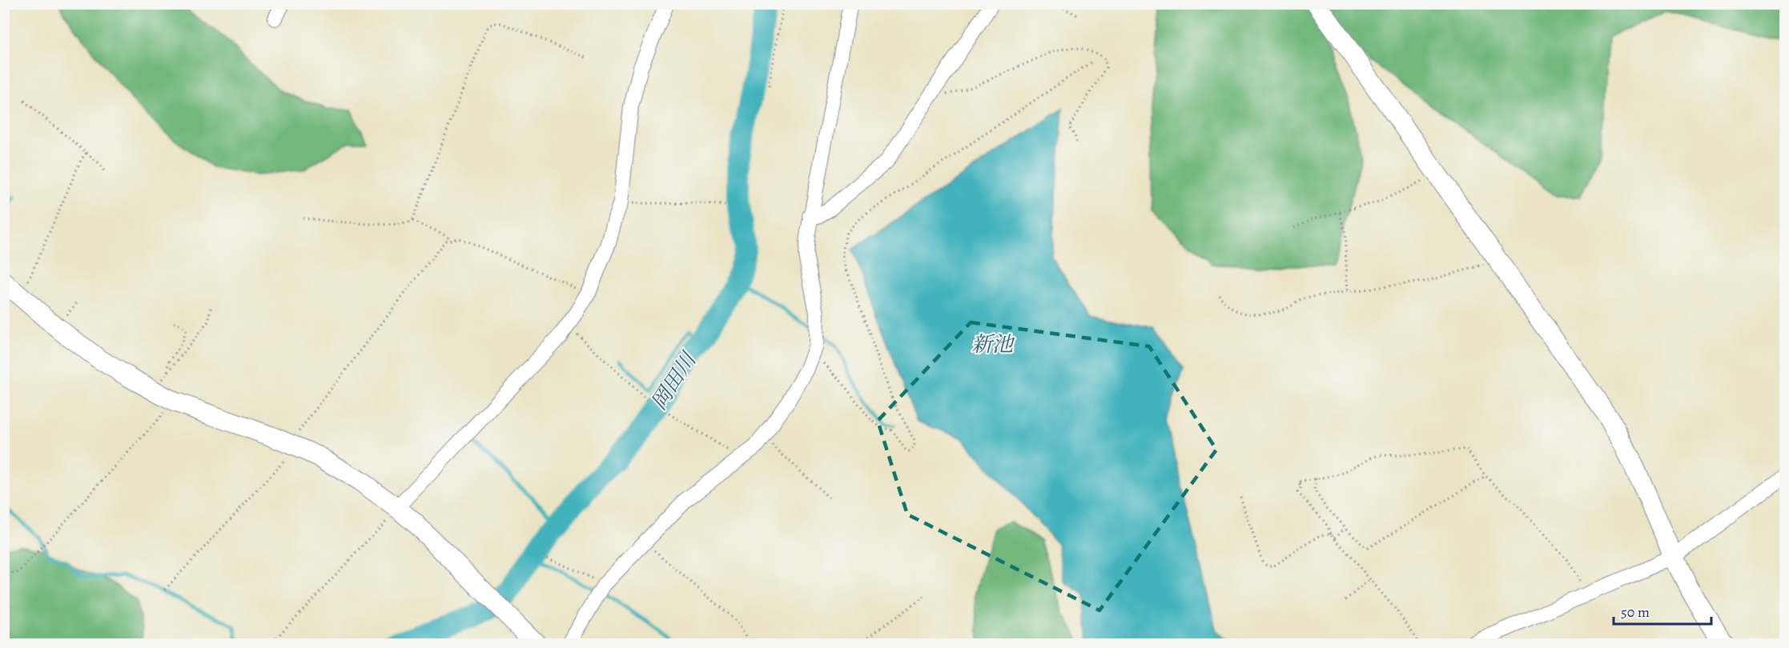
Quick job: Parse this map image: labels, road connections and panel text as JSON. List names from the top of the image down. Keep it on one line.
{"water":["新池","岡田川"],"scale_bar":"50 m"}
